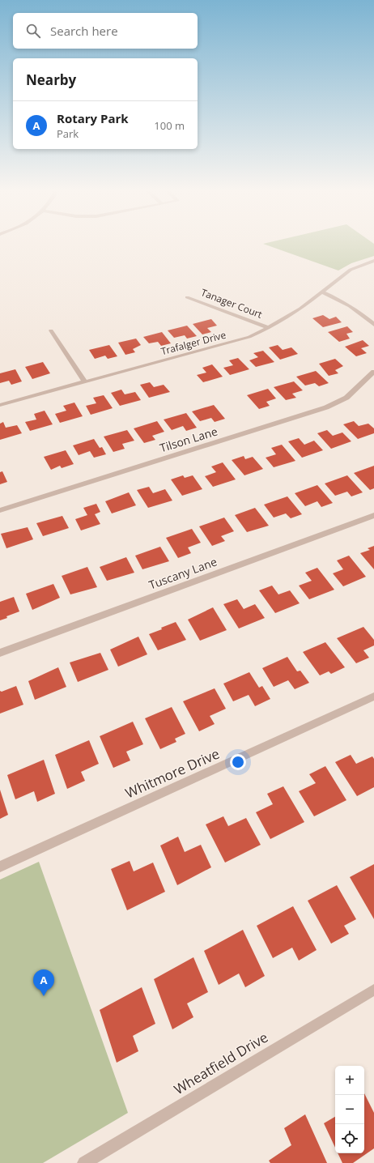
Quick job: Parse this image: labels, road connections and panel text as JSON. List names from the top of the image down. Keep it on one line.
{"streets":{"street":["Tanager Court","Trafalger Drive","Tilson Lane","Tuscany Lane","Whitmore Drive","Wheatfield Drive"]},"crossings":[["Tanager Court","Trafalger Drive"]],"page":{"search":"Search here","heading":"Nearby","list":[{"mark":"A","name":"Rotary Park","note":"Park","value":"100 m"}],"pins":"A","map_buttons":["+","−"]}}
